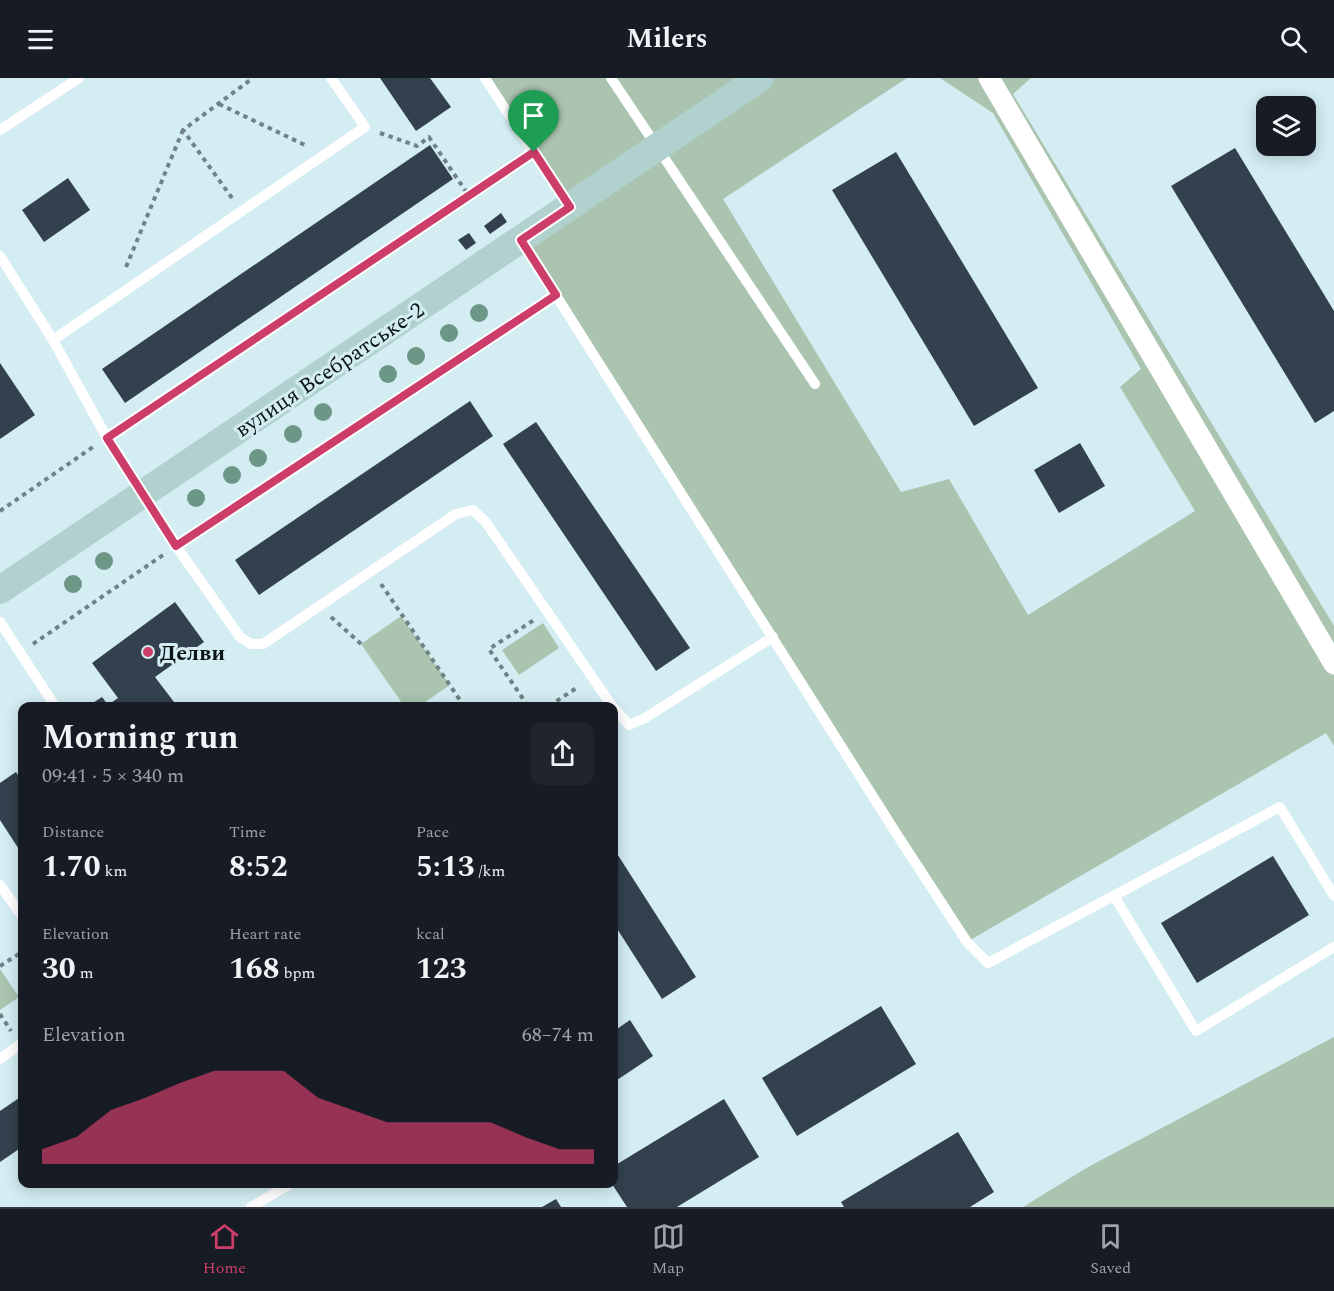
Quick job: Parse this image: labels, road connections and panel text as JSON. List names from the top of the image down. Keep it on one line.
{"streets":{"street":["вулиця Всебратське-2"]},"places":["Делви"],"page":{"header":"Milers","heading":["Morning run","09:41 · 5 × 340 m"],"stats":[["Distance","1.70 km"],["Time","8:52"],["Pace","5:13 /km"],["Elevation","30 m"],["Heart rate","168 bpm"],["kcal","123"]],"chart":["Elevation","68–74 m"],"tabs":["Home","Map","Saved"]}}
